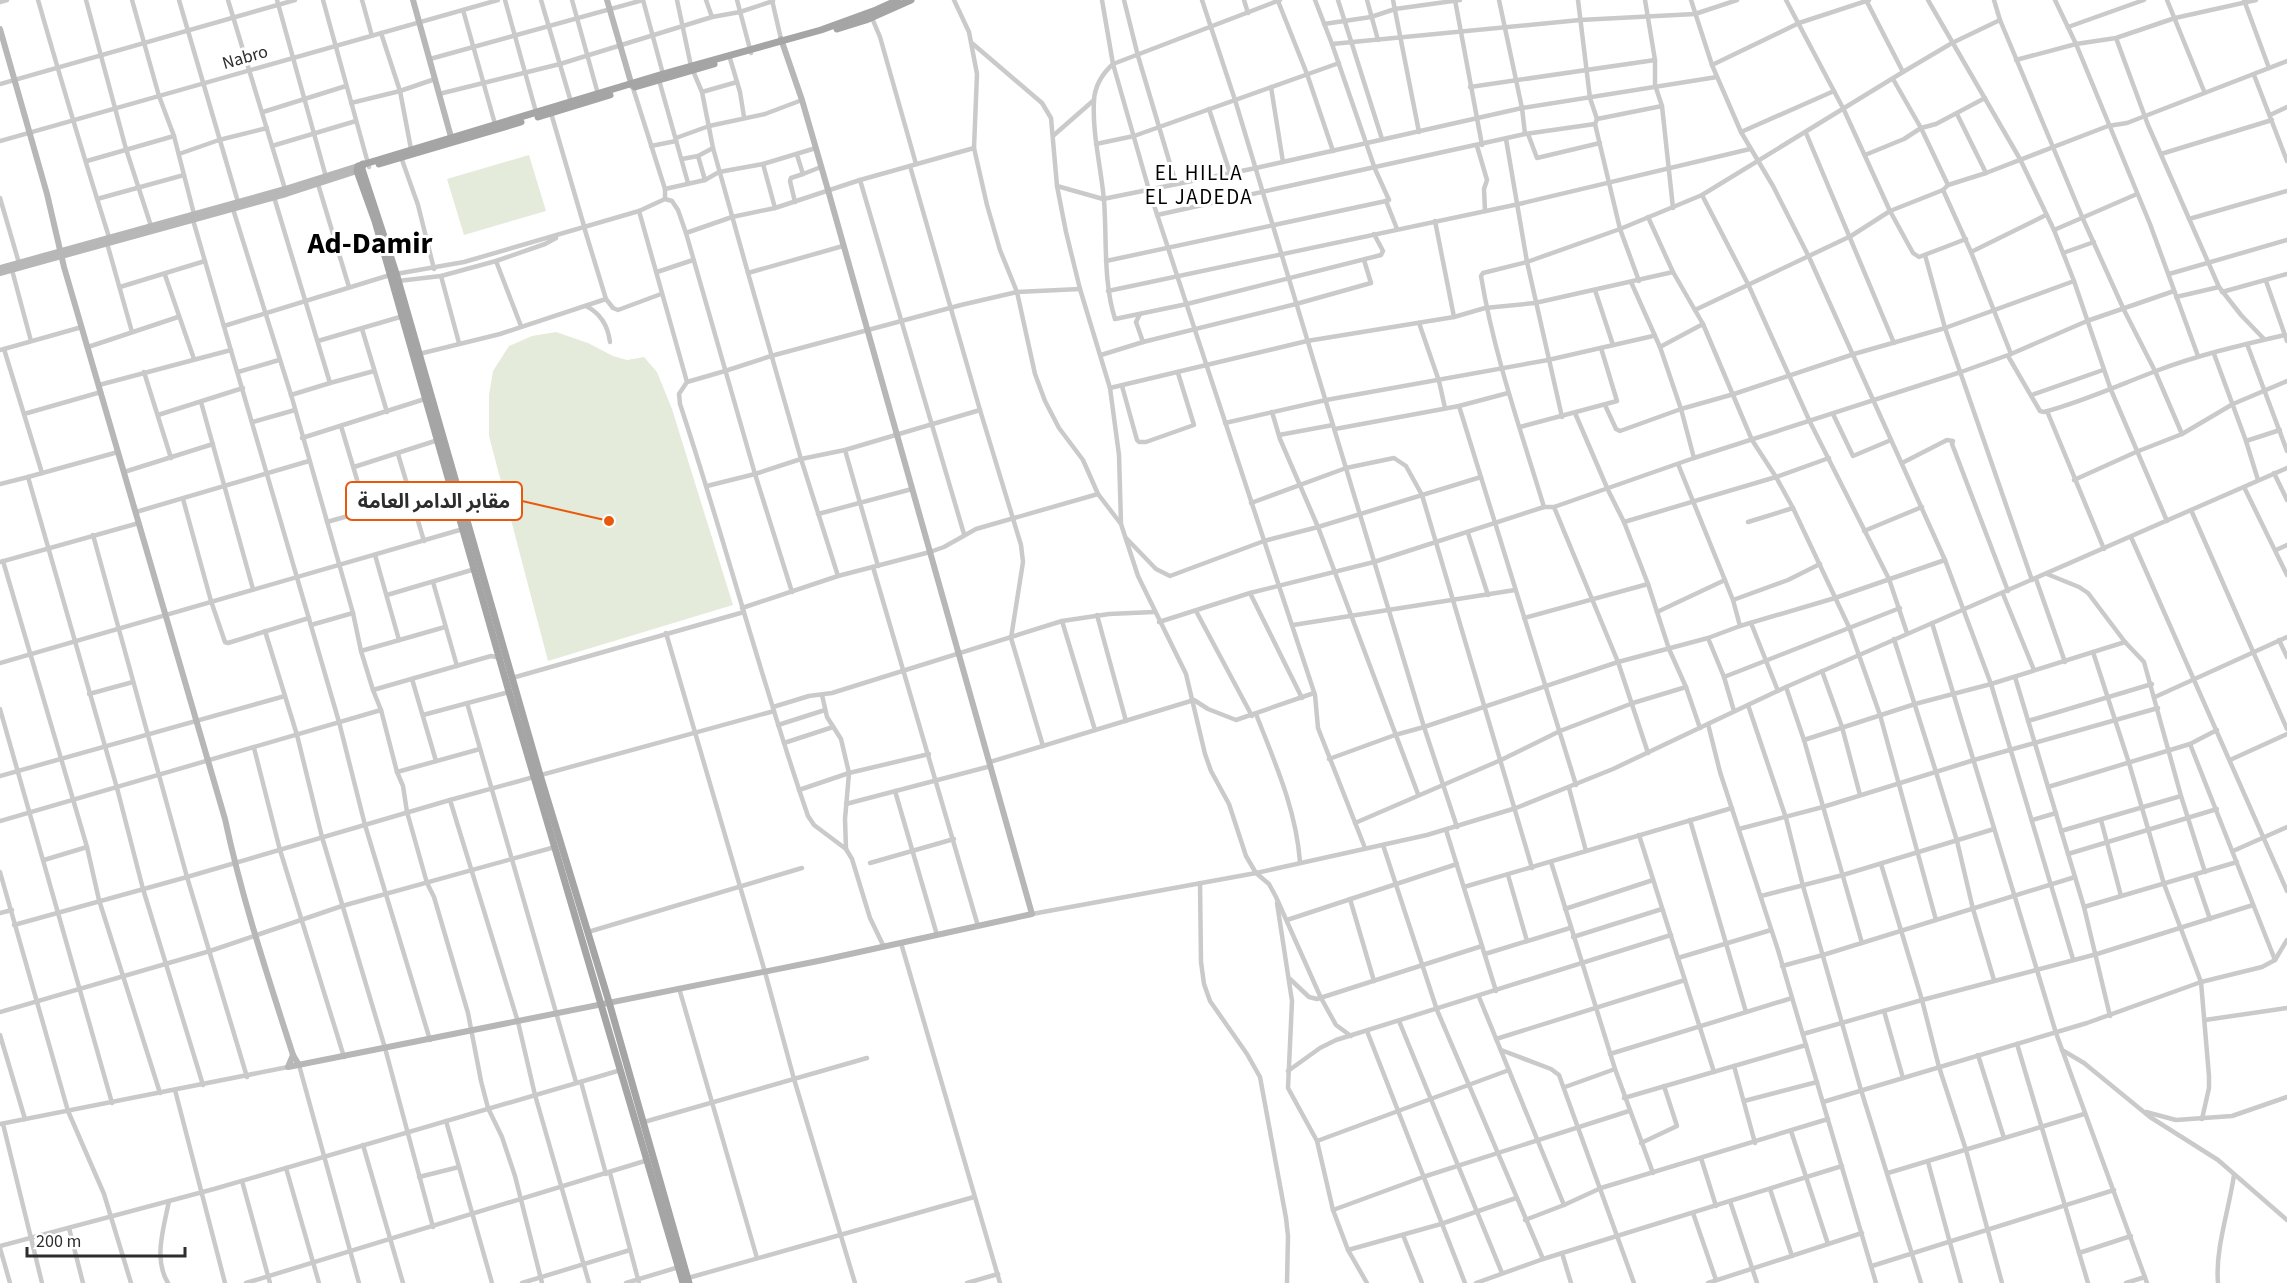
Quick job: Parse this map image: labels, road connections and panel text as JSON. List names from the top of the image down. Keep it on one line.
{"streets":{"street":["Nabro"]},"districts":["EL HILLA EL JADEDA","Ad-Damir"],"places":["مقابر الدامر العامة"],"scale_bar":"200 m"}
